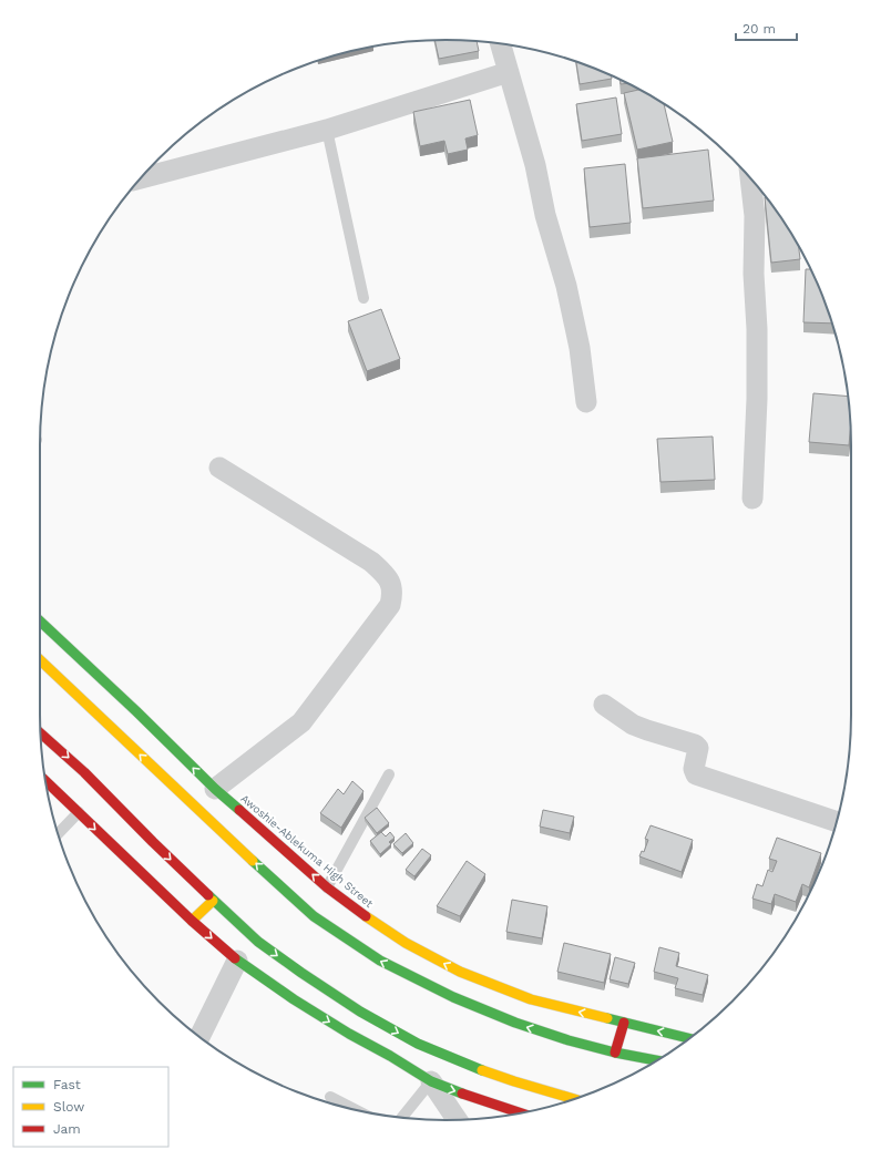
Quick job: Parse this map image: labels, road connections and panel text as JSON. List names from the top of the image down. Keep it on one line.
{"streets":{"main road":["Awoshie-Ablekuma High Street"]},"legend":["Fast","Slow","Jam"],"scale_bar":"20 m"}
